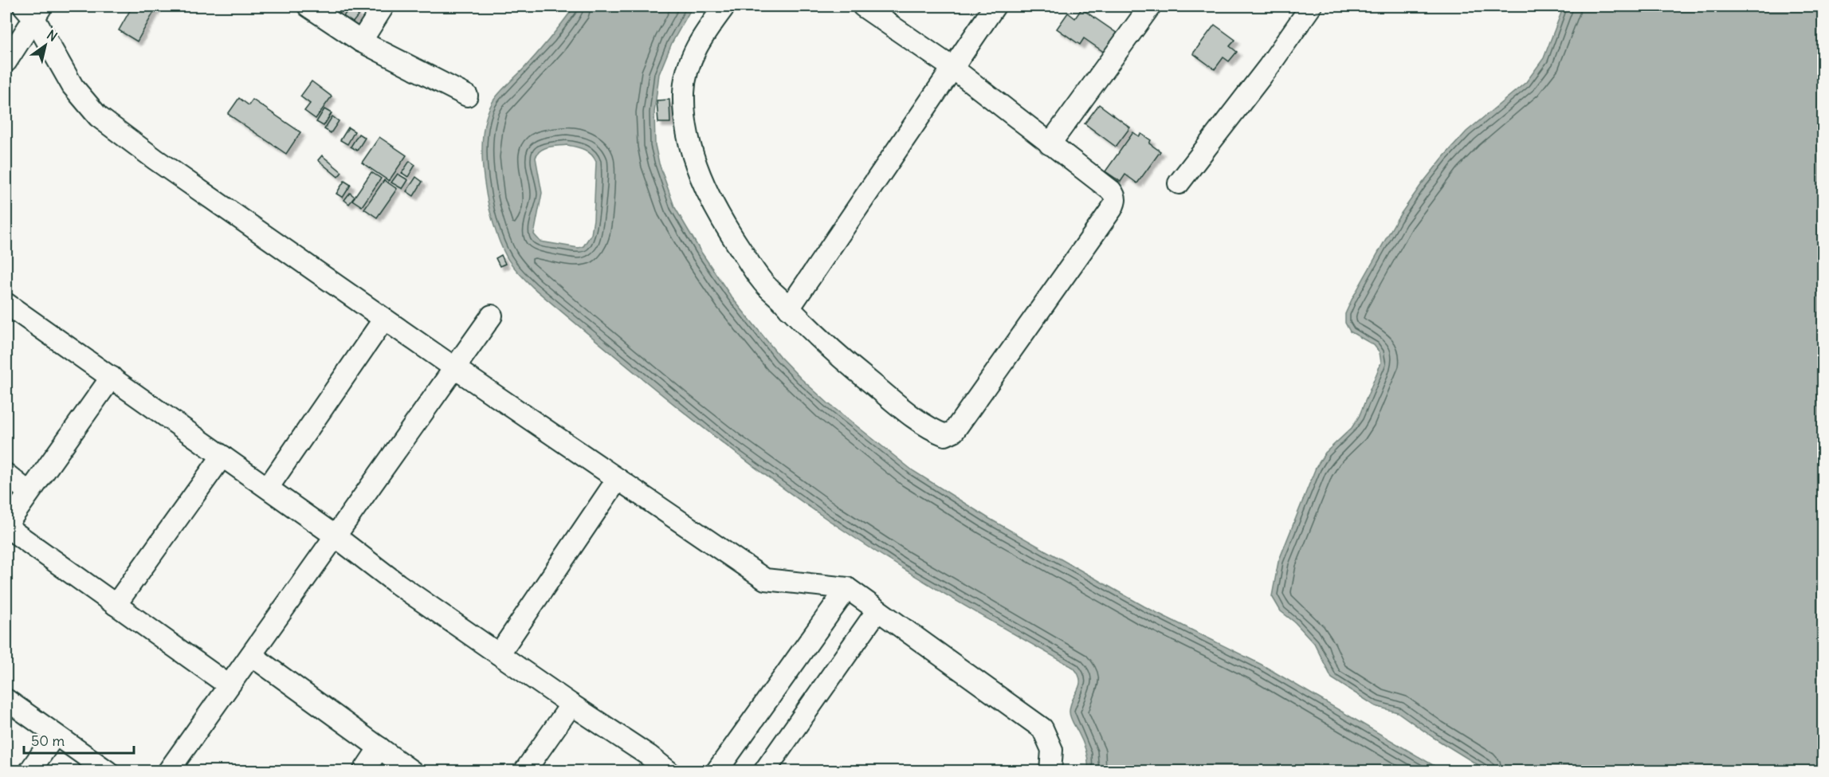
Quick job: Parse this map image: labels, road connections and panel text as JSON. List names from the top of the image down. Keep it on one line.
{"scale_bar":"50 m","north":"top right"}
